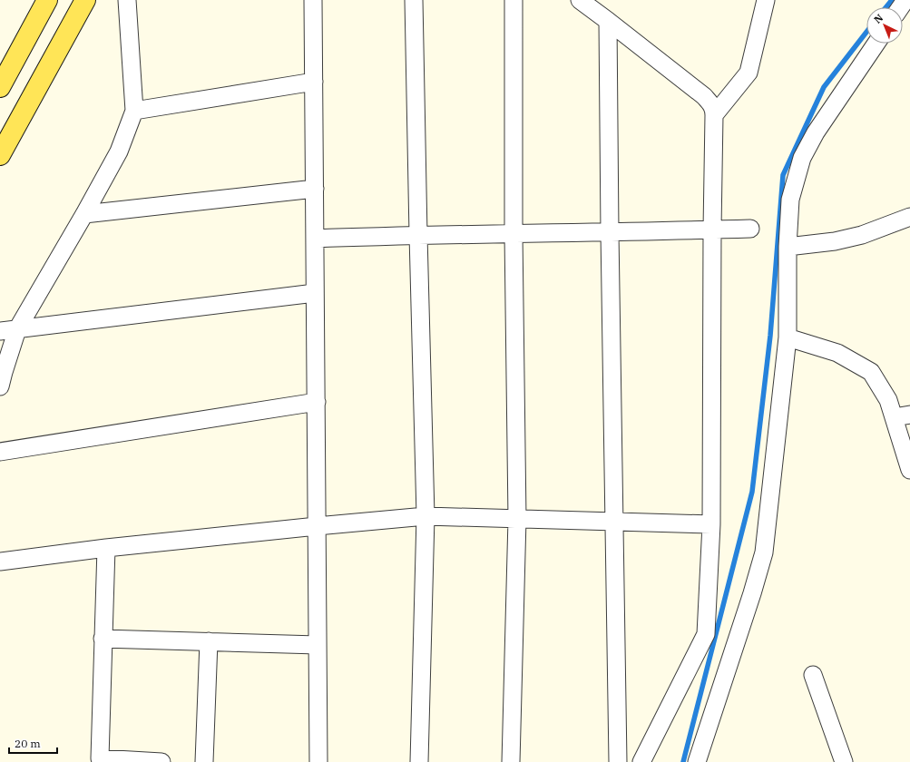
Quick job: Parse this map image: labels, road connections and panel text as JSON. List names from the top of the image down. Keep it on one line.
{"scale_bar":"20 m","north":"top left"}
